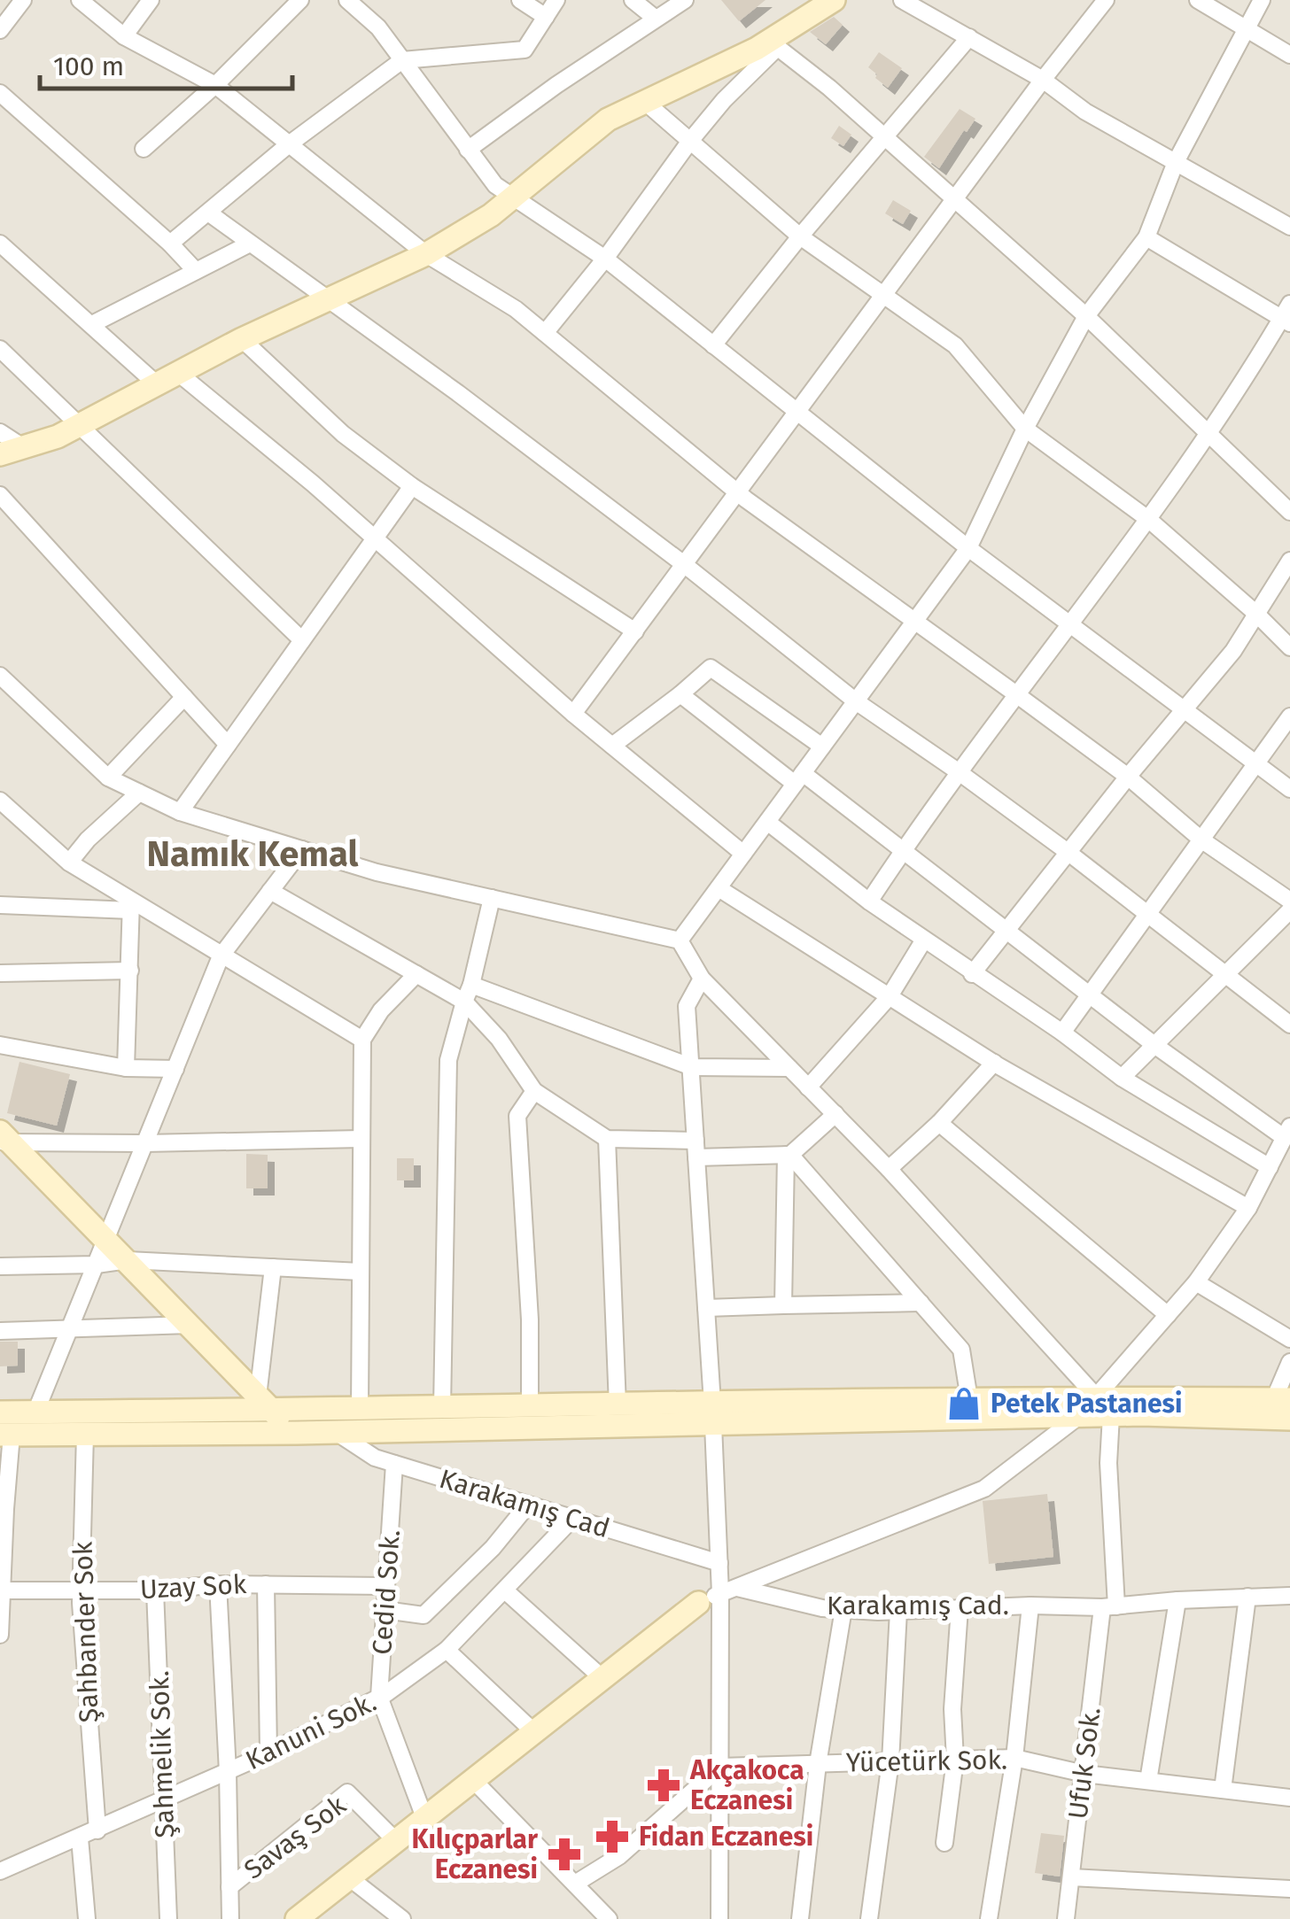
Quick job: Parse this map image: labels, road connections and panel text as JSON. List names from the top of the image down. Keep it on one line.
{"streets":{"street":["Karakamış Cad","Uzay Sok","Cedid Sok.","Karakamış Cad.","Şahbander Sok","Kanuni Sok.","Şahmelik Sok.","Yücetürk Sok.","Ufuk Sok.","Savaş Sok"]},"crossings":[["Karakamış Cad","Cedid Sok."],["Karakamış Cad","Kanuni Sok."],["Uzay Sok","Cedid Sok."],["Uzay Sok","Şahbander Sok"],["Uzay Sok","Şahmelik Sok."],["Cedid Sok.","Kanuni Sok."],["Karakamış Cad.","Ufuk Sok."],["Şahbander Sok","Kanuni Sok."],["Kanuni Sok.","Şahmelik Sok."],["Yücetürk Sok.","Ufuk Sok."]],"districts":["Namık Kemal"],"places":{"shop":["Petek Pastanesi"],"pharmacy":["Akçakoca Eczanesi","Fidan Eczanesi","Kılıçparlar Eczanesi"]},"scale_bar":"100 m"}
